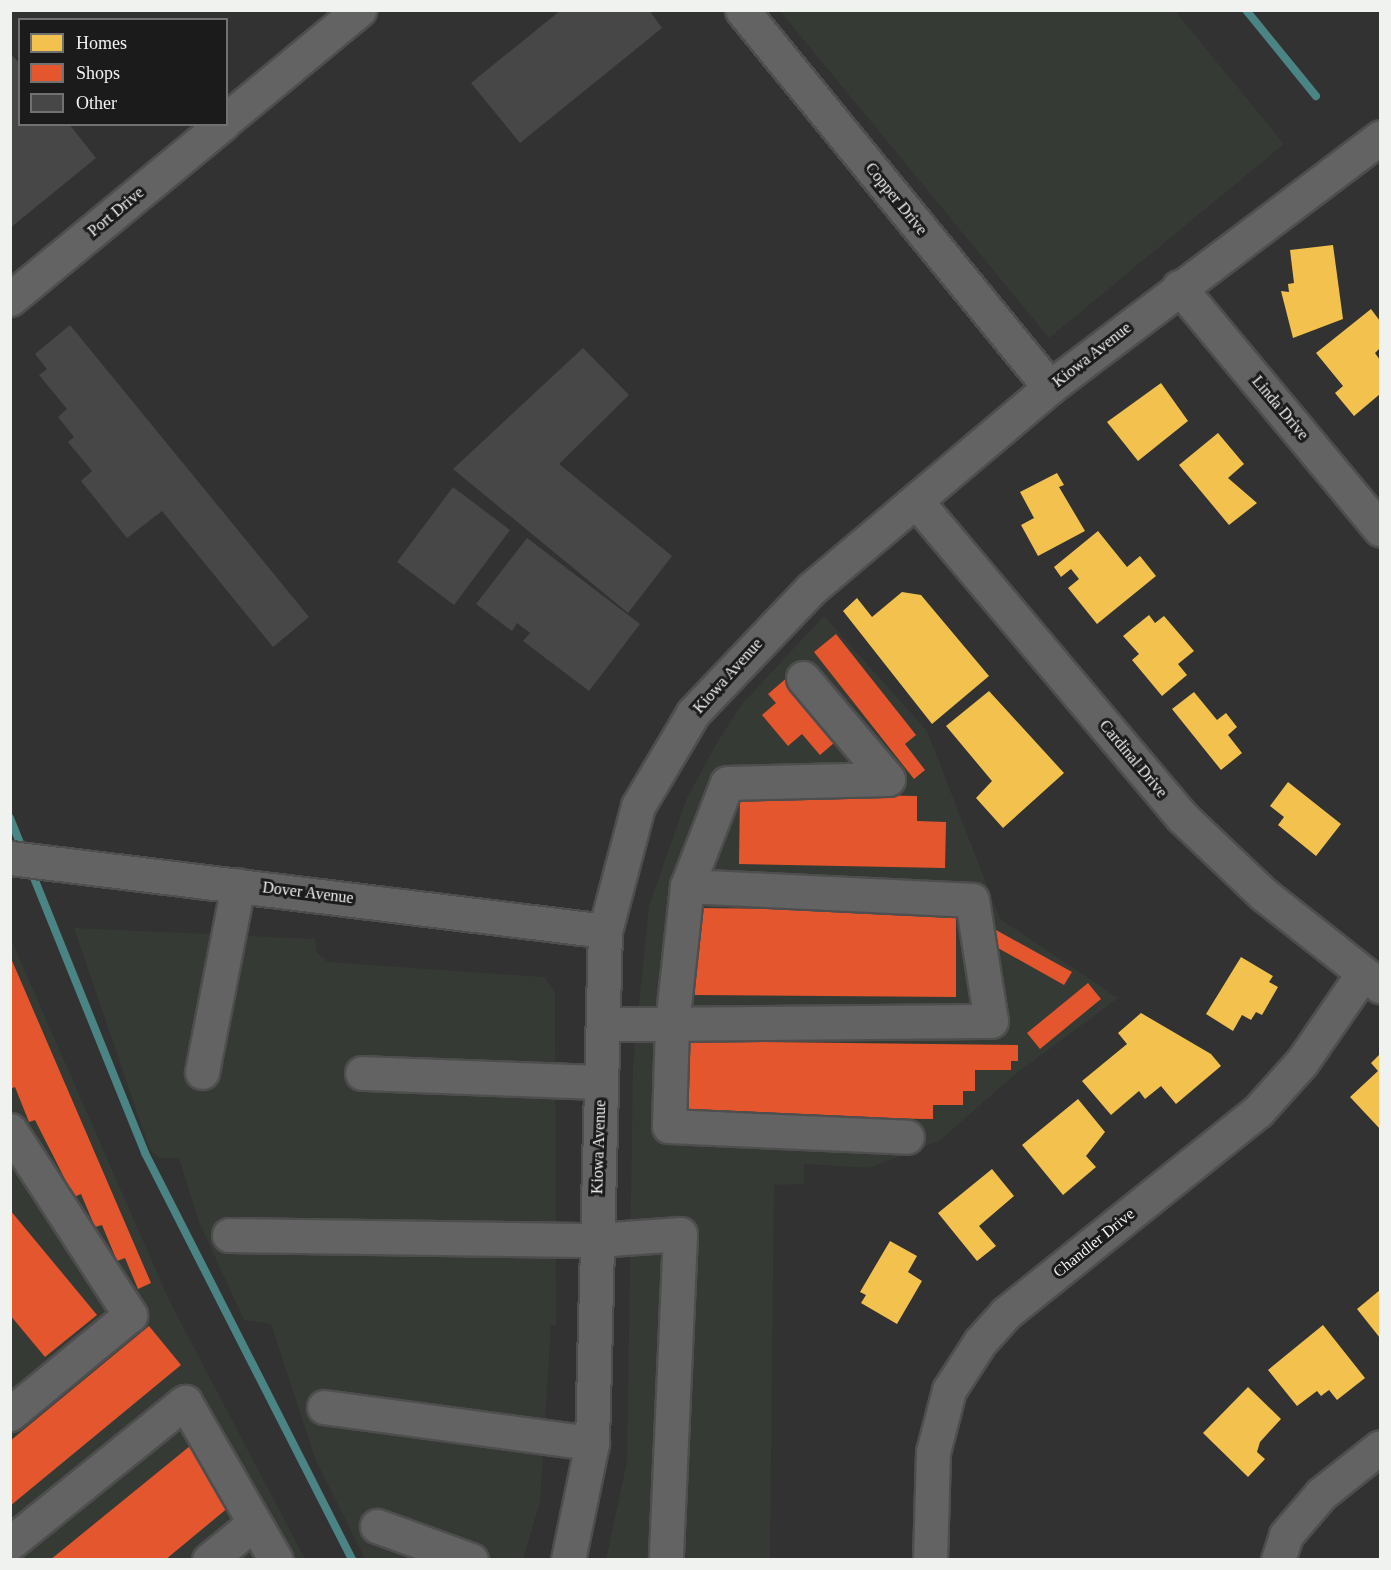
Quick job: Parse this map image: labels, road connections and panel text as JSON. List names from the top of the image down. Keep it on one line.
{"streets":{"street":["Copper Drive","Port Drive","Kiowa Avenue","Linda Drive","Cardinal Drive","Dover Avenue","Chandler Drive"]},"crossings":[["Copper Drive","Kiowa Avenue"],["Kiowa Avenue","Linda Drive"],["Kiowa Avenue","Cardinal Drive"],["Kiowa Avenue","Dover Avenue"],["Cardinal Drive","Chandler Drive"]],"legend":["Homes","Shops","Other"]}
